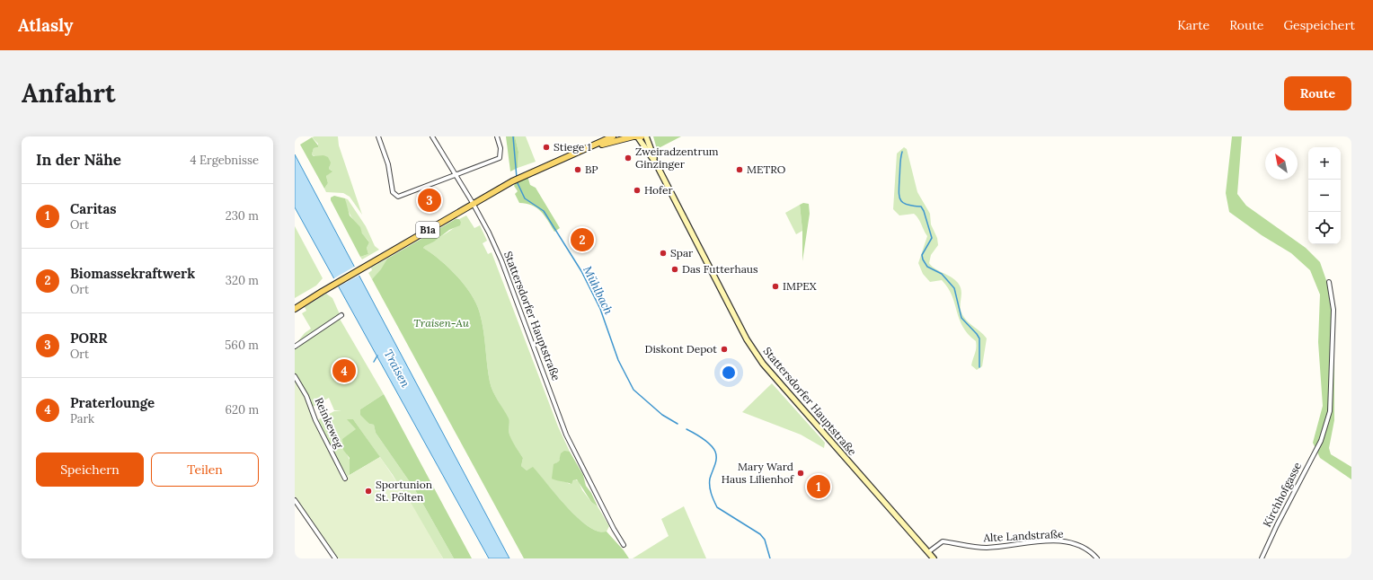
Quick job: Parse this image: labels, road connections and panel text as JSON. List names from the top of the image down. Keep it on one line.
{"streets":{"main road":["B1a","Stattersdorfer Hauptstraße"],"street":["Reinkeweg","Kirchhofgasse","Alte Landstraße"]},"crossings":[["B1a","Stattersdorfer Hauptstraße"],["Stattersdorfer Hauptstraße","Alte Landstraße"]],"water":["Mühlbach","Traisen"],"parks":["Traisen-Au"],"places":["Stiege 1","Zweiradzentrum Ginzinger","BP","METRO","Hofer","Spar","Das Futterhaus","IMPEX","Diskont Depot","Mary Ward Haus Lilienhof","Sportunion St. Pölten"],"north":"top left","page":{"header":"Atlasly","nav":["Karte","Route","Gespeichert"],"buttons":["Route",["Speichern","Teilen"]],"title":"Anfahrt","heading":["In der Nähe","4 Ergebnisse"],"map_buttons":["+","−"],"list":[{"mark":"1","name":"Caritas","note":"Ort","value":"230 m"},{"mark":"2","name":"Biomassekraftwerk","note":"Ort","value":"320 m"},{"mark":"3","name":"PORR","note":"Ort","value":"560 m"},{"mark":"4","name":"Praterlounge","note":"Park","value":"620 m"}],"pins":["3","2","4","1"]}}
